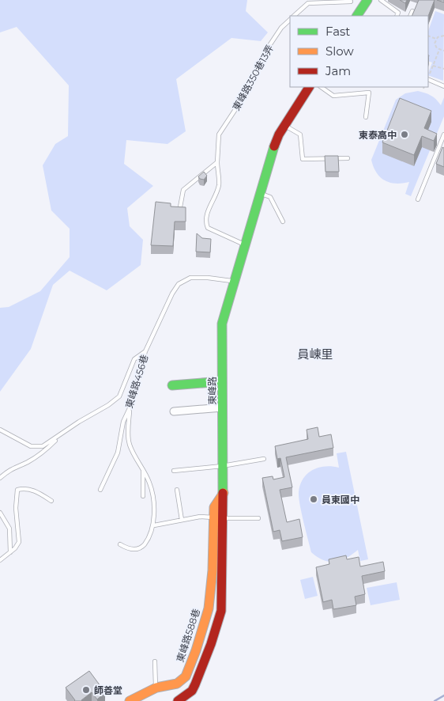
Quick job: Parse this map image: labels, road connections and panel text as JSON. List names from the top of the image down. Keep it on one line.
{"streets":{"main road":["東峰路","東峰路588巷"],"lane":["東峰路350巷13弄","東峰路456巷"]},"crossings":[["東峰路350巷13弄","東峰路"],["東峰路456巷","東峰路"],["東峰路","東峰路588巷"]],"districts":["員崠里"],"places":["東泰高中","員東國中","師善堂"],"legend":["Fast","Slow","Jam"]}
